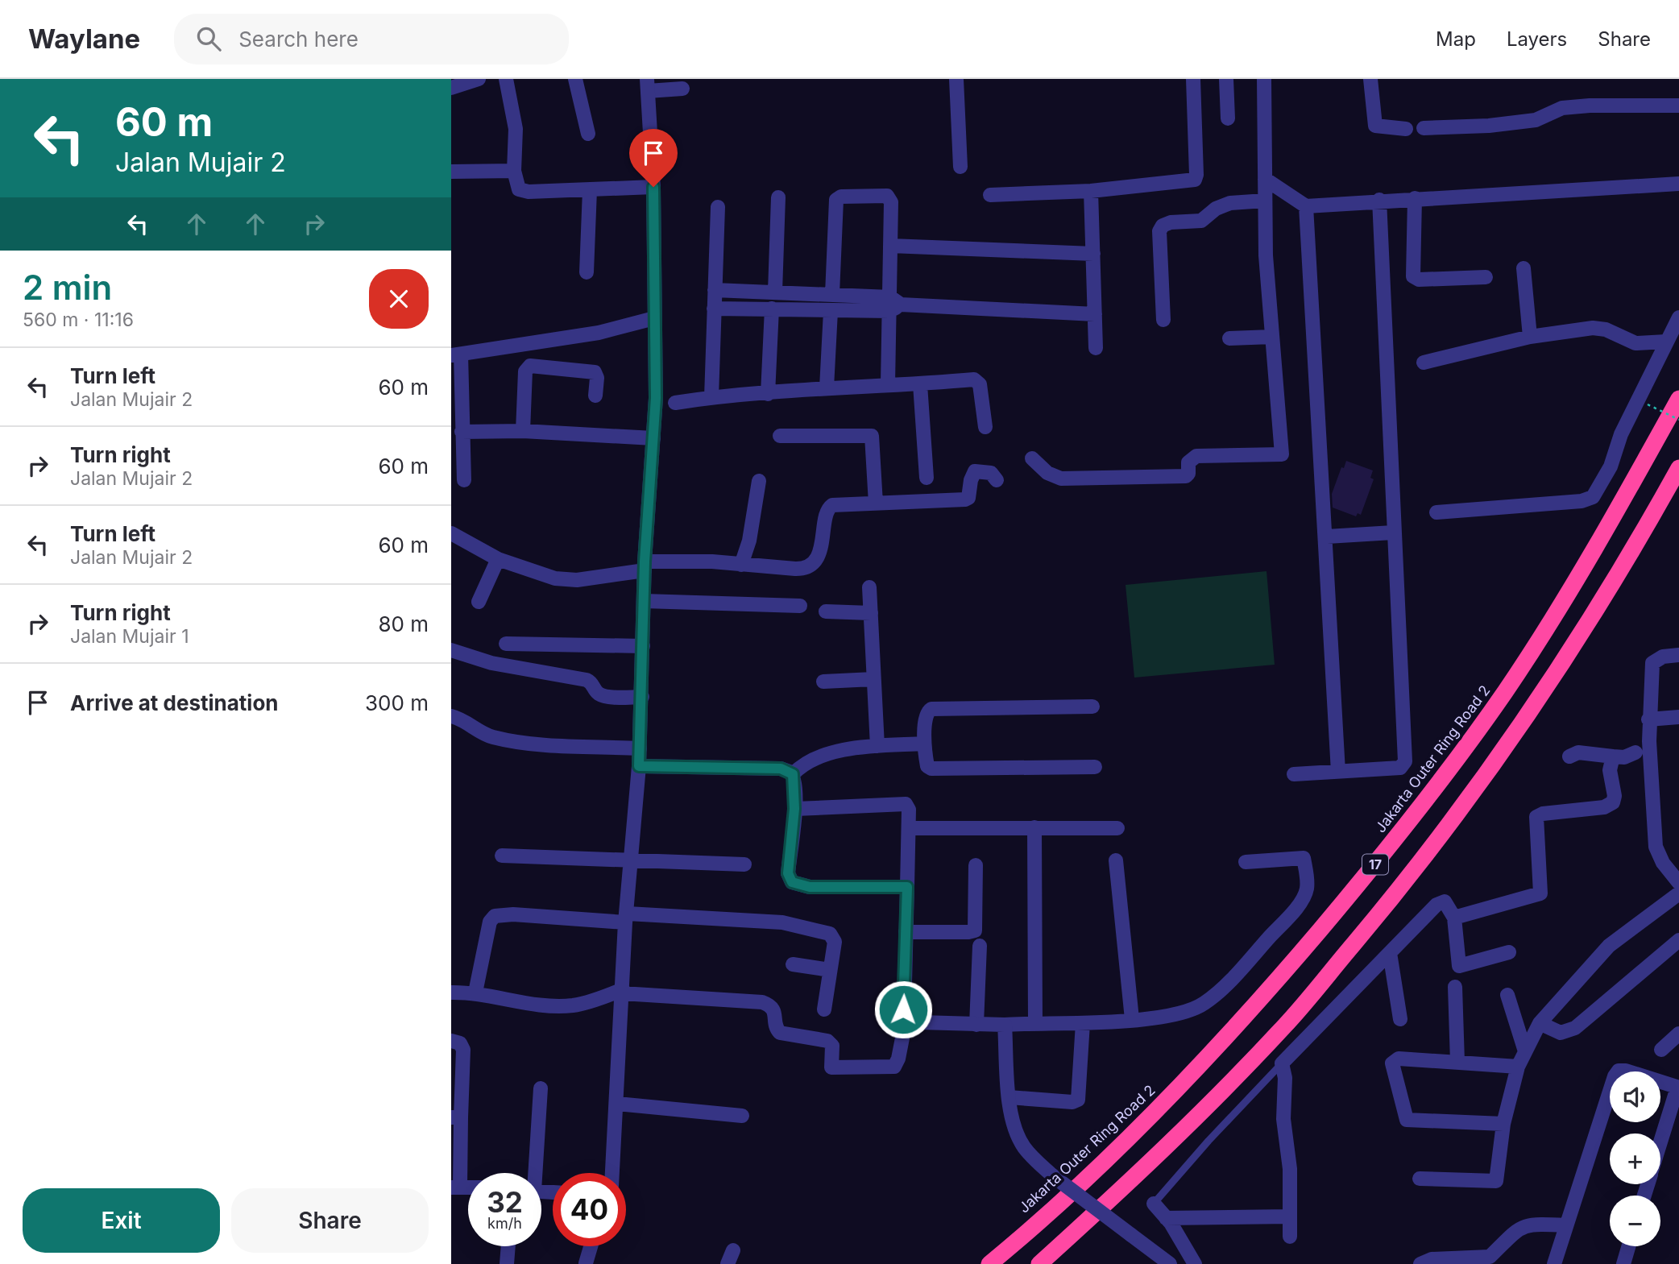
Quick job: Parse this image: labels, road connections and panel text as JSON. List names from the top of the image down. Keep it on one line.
{"streets":{"highway":["Jakarta Outer Ring Road 2","17"]},"page":{"header":"Waylane","search":"Search here","nav":["Map","Layers","Share"],"turn":["60 m","Jalan Mujair 2"],"heading":["2 min","560 m · 11:16"],"list":[{"name":"Turn left","note":"Jalan Mujair 2","value":"60 m"},{"name":"Turn right","note":"Jalan Mujair 2","value":"60 m"},{"name":"Turn left","note":"Jalan Mujair 2","value":"60 m"},{"name":"Turn right","note":"Jalan Mujair 1","value":"80 m"},{"name":"Arrive at destination","value":"300 m"}],"map_buttons":["+","−"],"speed":"32 km/h","limit":"40","buttons":["Exit","Share"]}}
